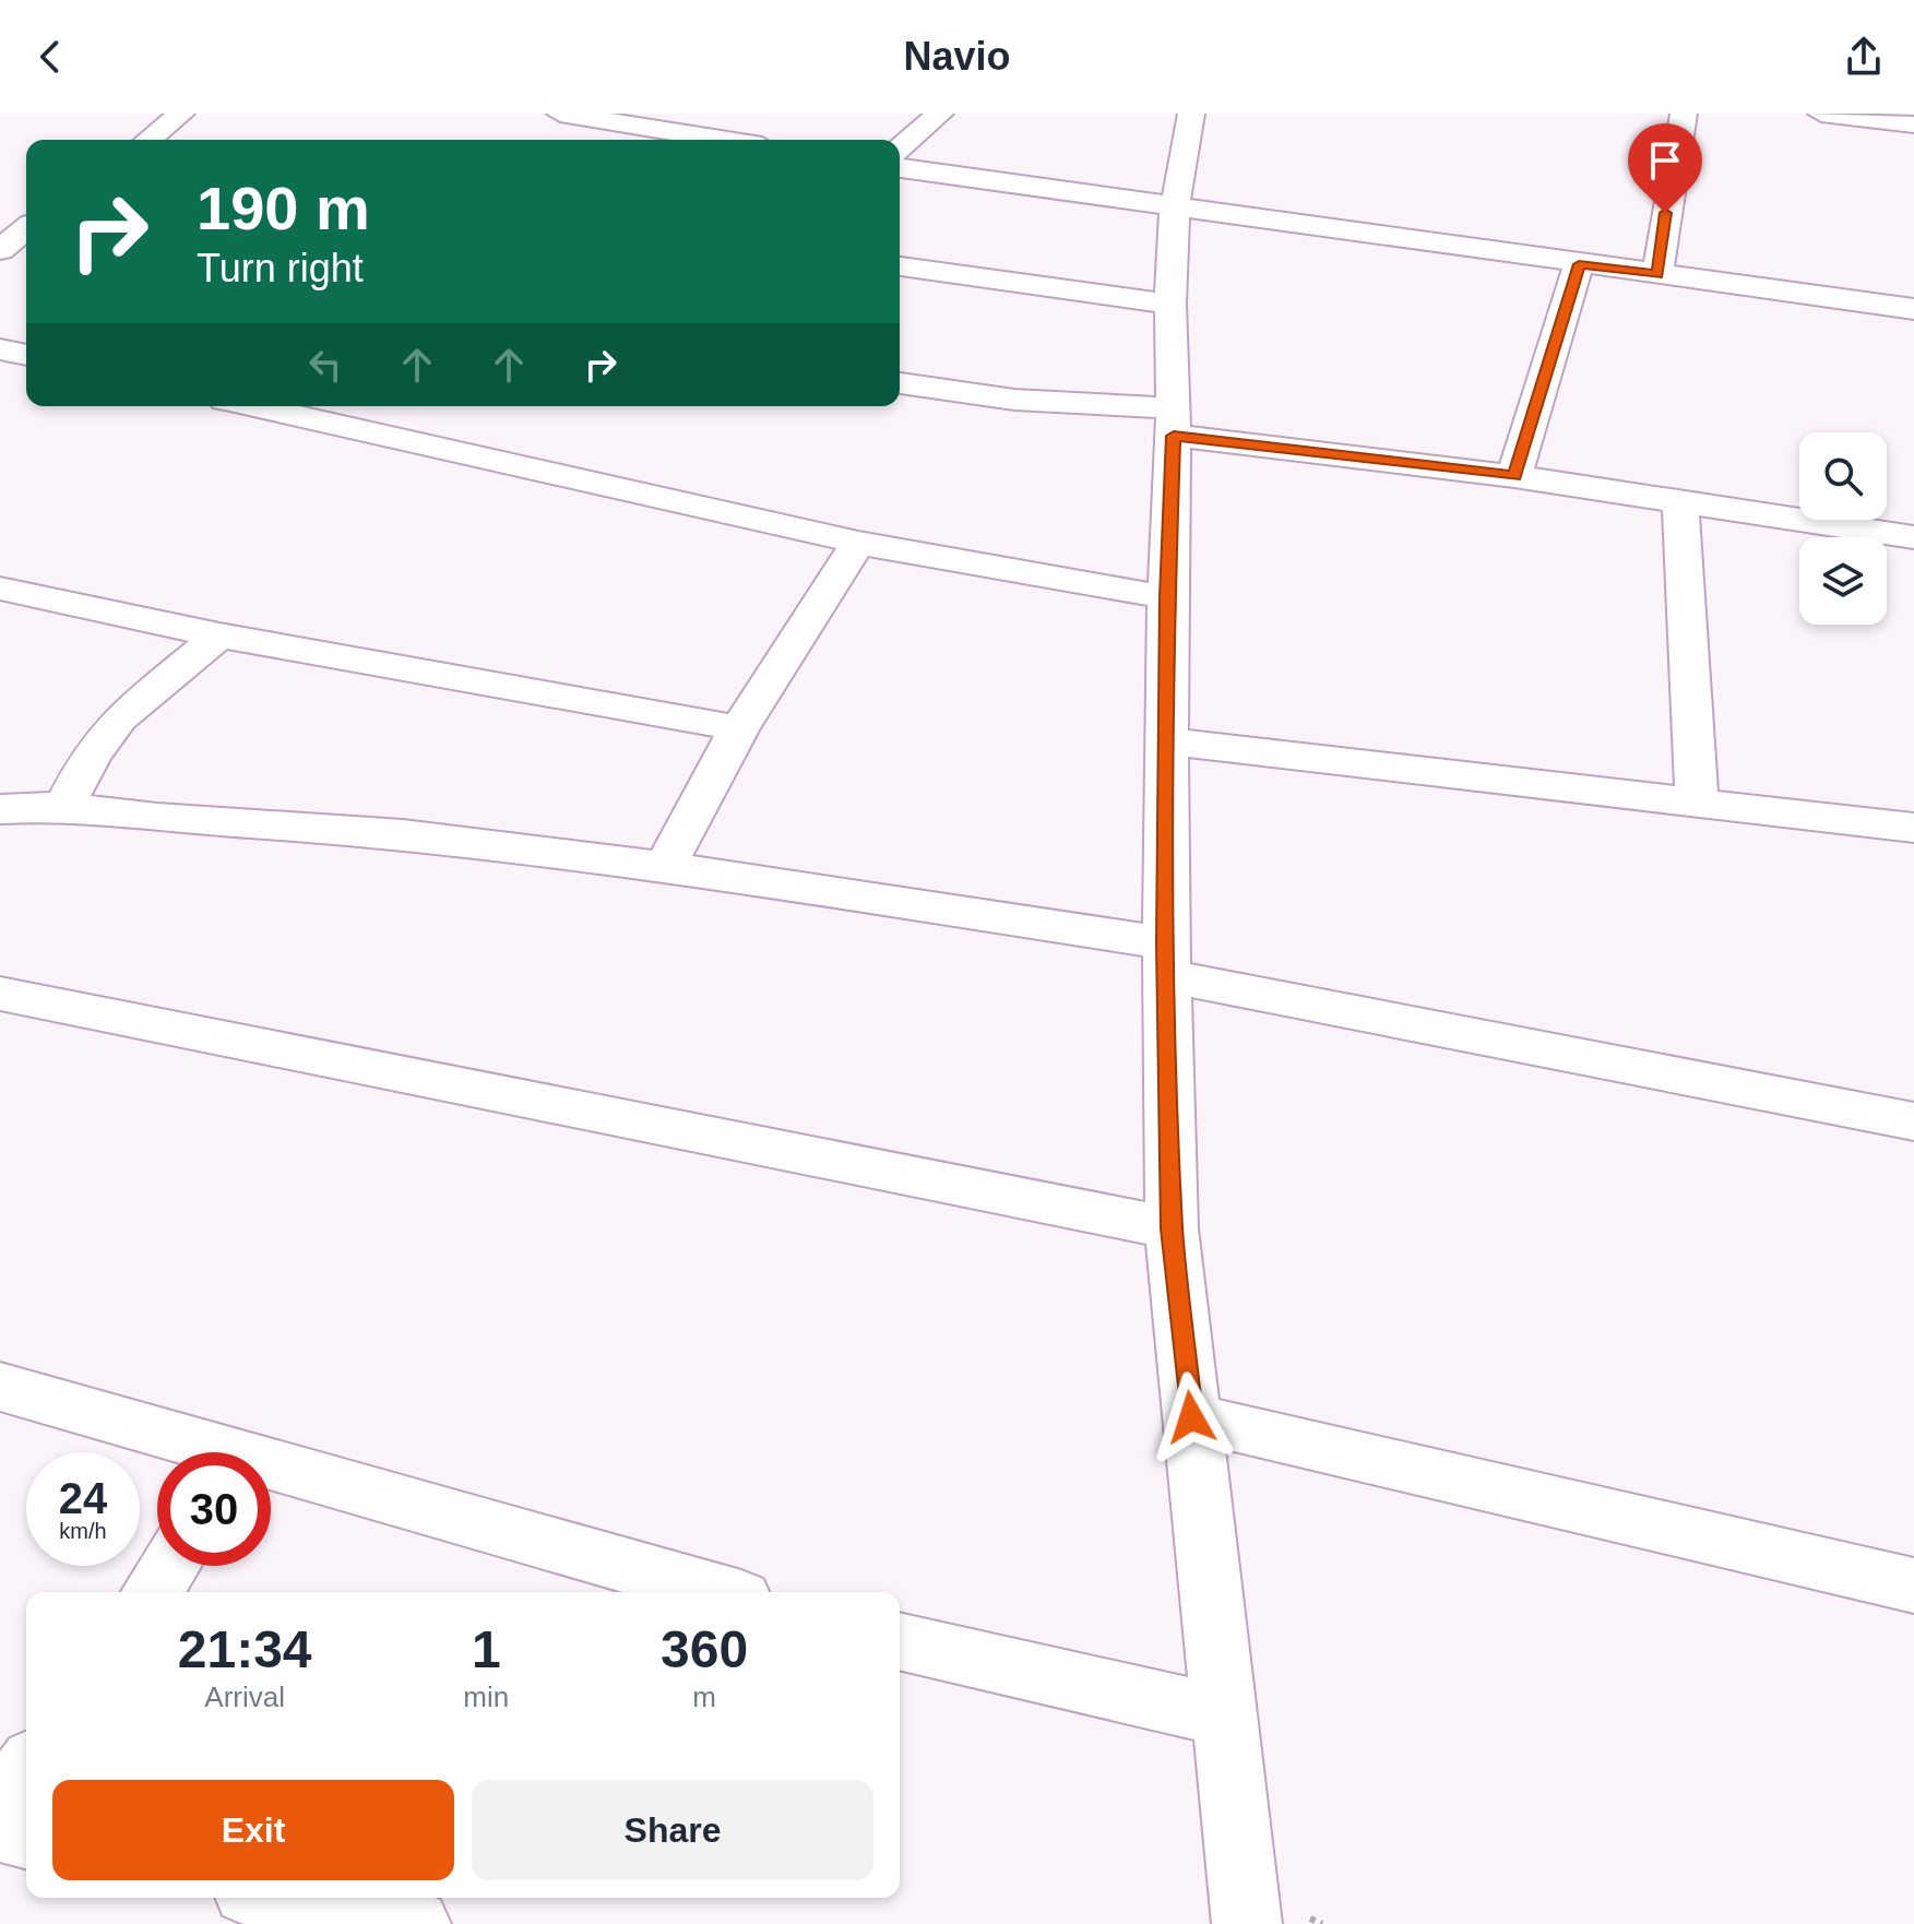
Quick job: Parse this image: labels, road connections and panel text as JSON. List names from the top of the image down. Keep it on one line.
{"page":{"header":"Navio","turn":["190 m","Turn right"],"speed":"24 km/h","limit":"30","eta":["21:34","Arrival","1","min","360","m"],"buttons":["Exit","Share"]}}
